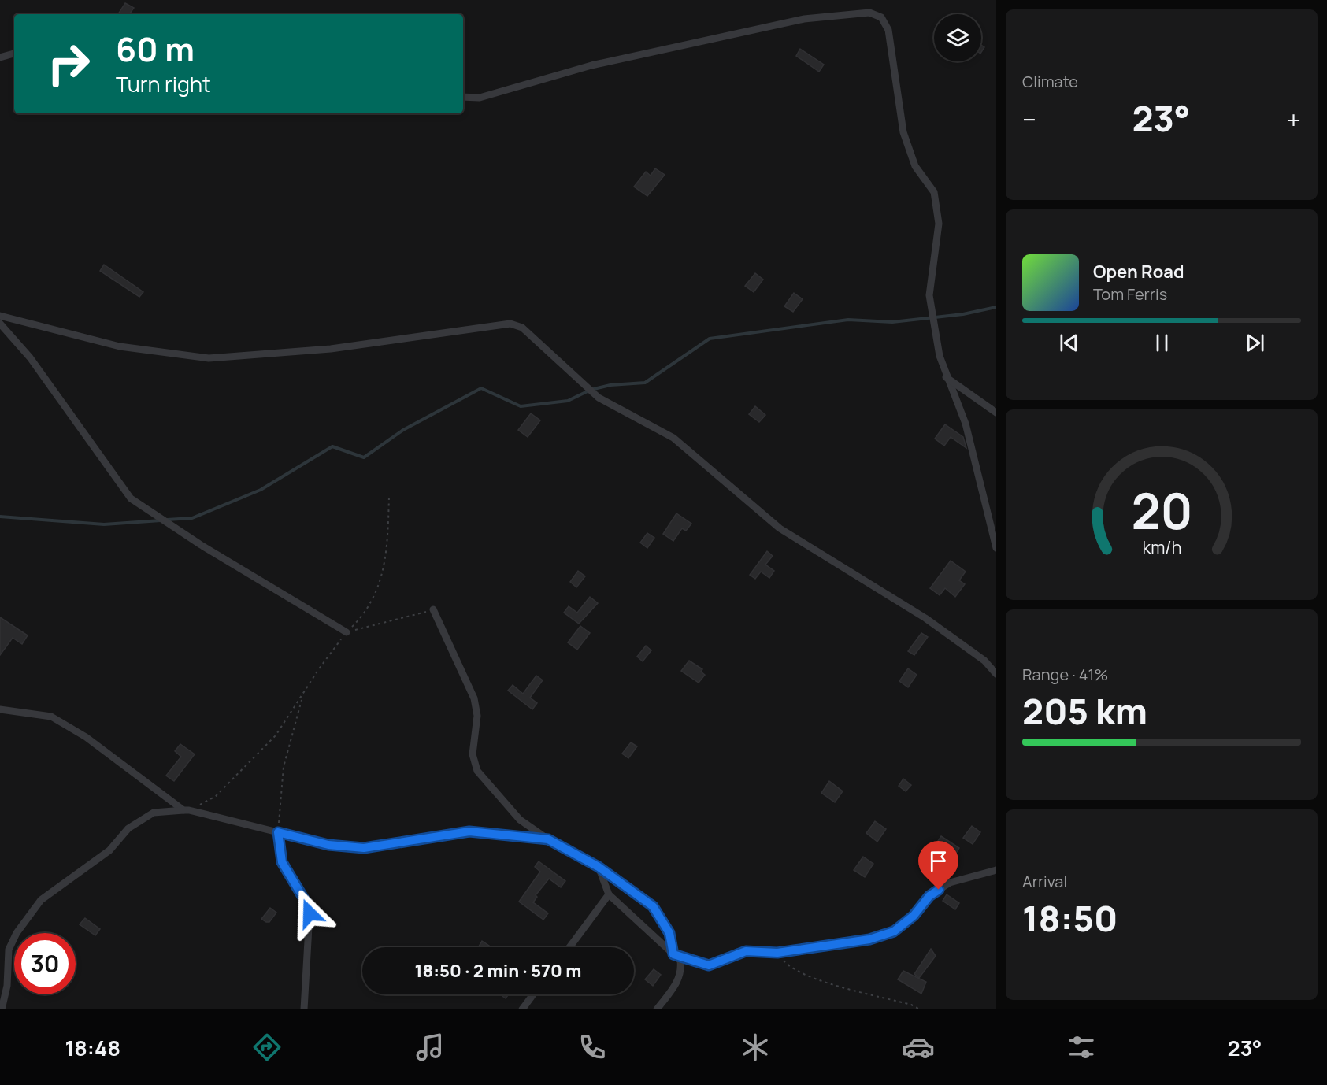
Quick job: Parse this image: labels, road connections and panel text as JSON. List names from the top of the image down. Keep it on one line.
{"page":{"tile":["Climate",["Range · 41%","205 km"],["Arrival","18:50"]],"turn":["60 m","Turn right"],"heat":["−","23°","+"],"song":["Open Road","Tom Ferris"],"limit":"30","trip":"18:50 · 2 min · 570 m","tabs":["18:48","23°"],"gauge":["20","km/h"]}}
